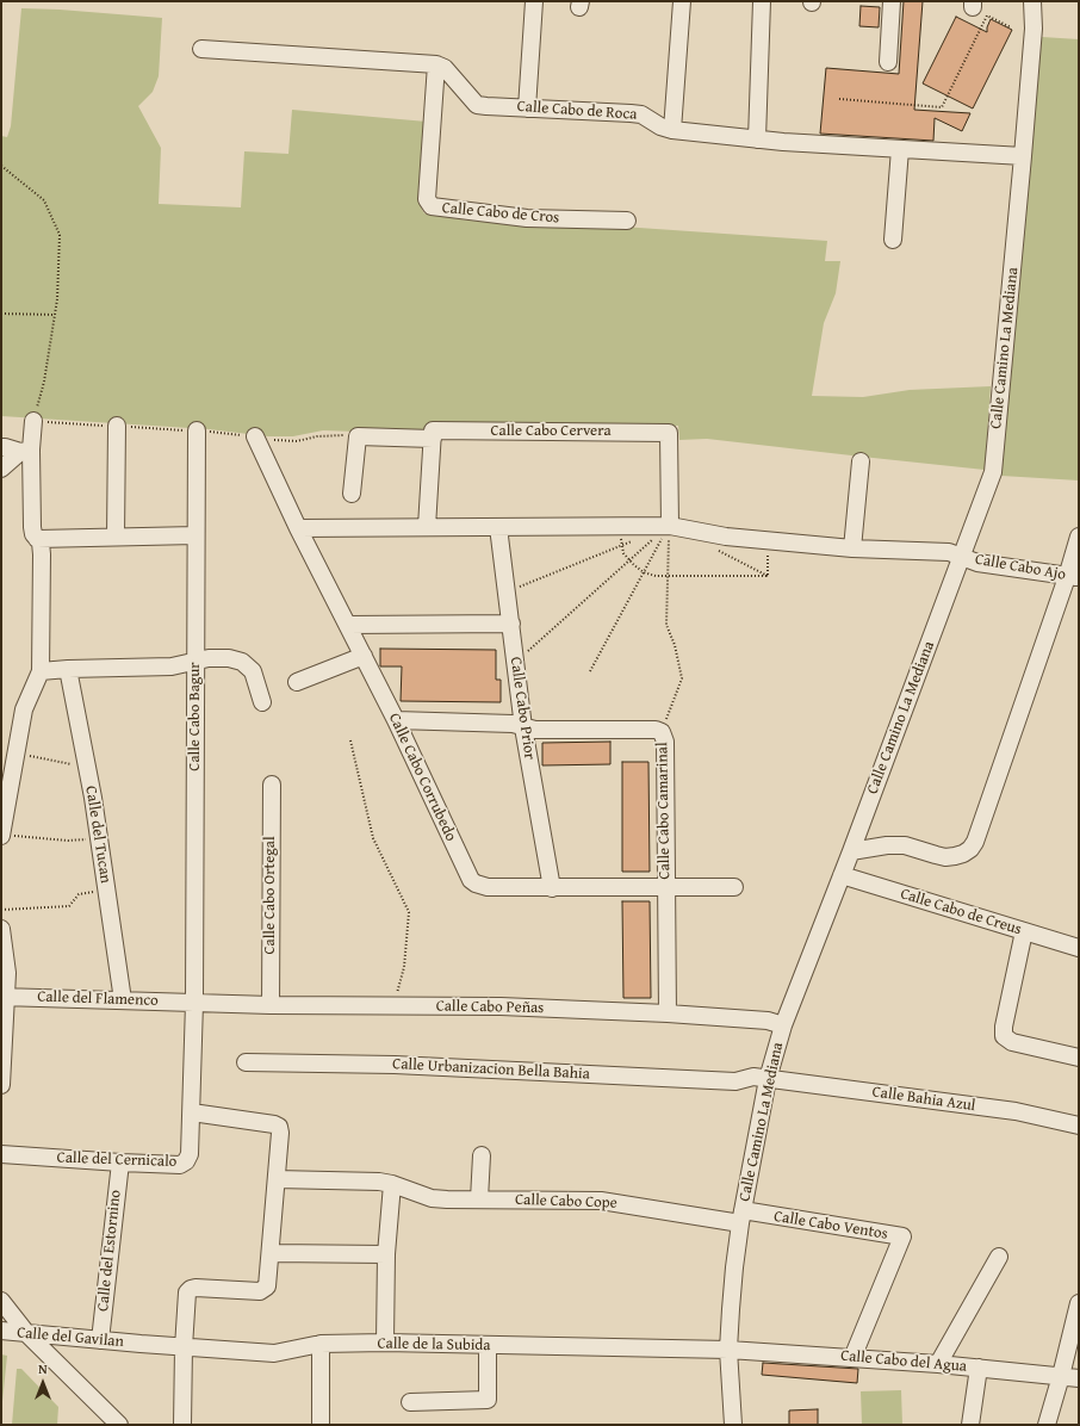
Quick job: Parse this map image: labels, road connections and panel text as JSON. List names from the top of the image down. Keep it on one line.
{"streets":{"street":["Calle Cabo de Roca","Calle Cabo de Cros","Calle Camino La Mediana","Calle Cabo Cervera","Calle Cabo Ajo","Calle Cabo Prior","Calle Cabo Bagur","Calle Cabo Corrubedo","Calle Cabo Camarinal","Calle del Tucan","Calle Cabo Ortegal","Calle Cabo de Creus","Calle del Flamenco","Calle Cabo Peñas","Calle Urbanizacion Bella Bahia","Calle Bahia Azul","Calle del Cernicalo","Calle Cabo Cope","Calle Cabo Ventos","Calle del Estornino","Calle del Gavilan","Calle de la Subida","Calle Cabo del Agua"]},"crossings":[["Calle Cabo de Roca","Calle Cabo de Cros"],["Calle Cabo de Roca","Calle Camino La Mediana"],["Calle Camino La Mediana","Calle Cabo Ajo"],["Calle Camino La Mediana","Calle Cabo de Creus"],["Calle Camino La Mediana","Calle Cabo Peñas"],["Calle Camino La Mediana","Calle Urbanizacion Bella Bahia"],["Calle Camino La Mediana","Calle Bahia Azul"],["Calle Camino La Mediana","Calle Cabo Cope"],["Calle Camino La Mediana","Calle Cabo Ventos"],["Calle Camino La Mediana","Calle de la Subida"],["Calle Camino La Mediana","Calle Cabo del Agua"],["Calle Cabo Prior","Calle Cabo Corrubedo"],["Calle Cabo Prior","Calle Cabo Camarinal"],["Calle Cabo Bagur","Calle del Flamenco"],["Calle Cabo Bagur","Calle Cabo Peñas"],["Calle Cabo Bagur","Calle del Cernicalo"],["Calle Cabo Corrubedo","Calle Cabo Camarinal"],["Calle Cabo Camarinal","Calle Cabo Peñas"],["Calle del Tucan","Calle del Flamenco"],["Calle Cabo Ortegal","Calle Cabo Peñas"],["Calle del Flamenco","Calle Cabo Peñas"],["Calle del Flamenco","Calle del Cernicalo"],["Calle Cabo Peñas","Calle del Cernicalo"],["Calle Urbanizacion Bella Bahia","Calle Bahia Azul"],["Calle del Cernicalo","Calle del Estornino"],["Calle Cabo Cope","Calle Cabo Ventos"],["Calle Cabo Ventos","Calle Cabo del Agua"],["Calle del Estornino","Calle del Gavilan"],["Calle del Gavilan","Calle de la Subida"],["Calle de la Subida","Calle Cabo del Agua"]],"north":"top"}
